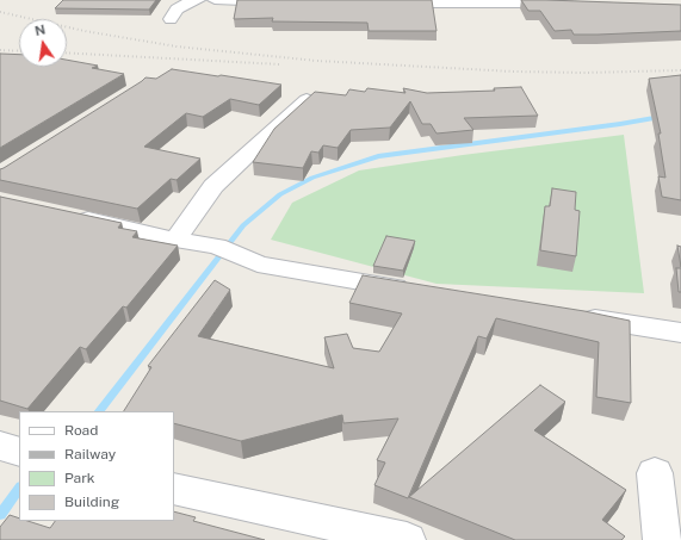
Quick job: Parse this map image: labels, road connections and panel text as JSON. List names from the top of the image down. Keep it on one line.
{"legend":["Road","Railway","Park","Building"],"north":"top"}
